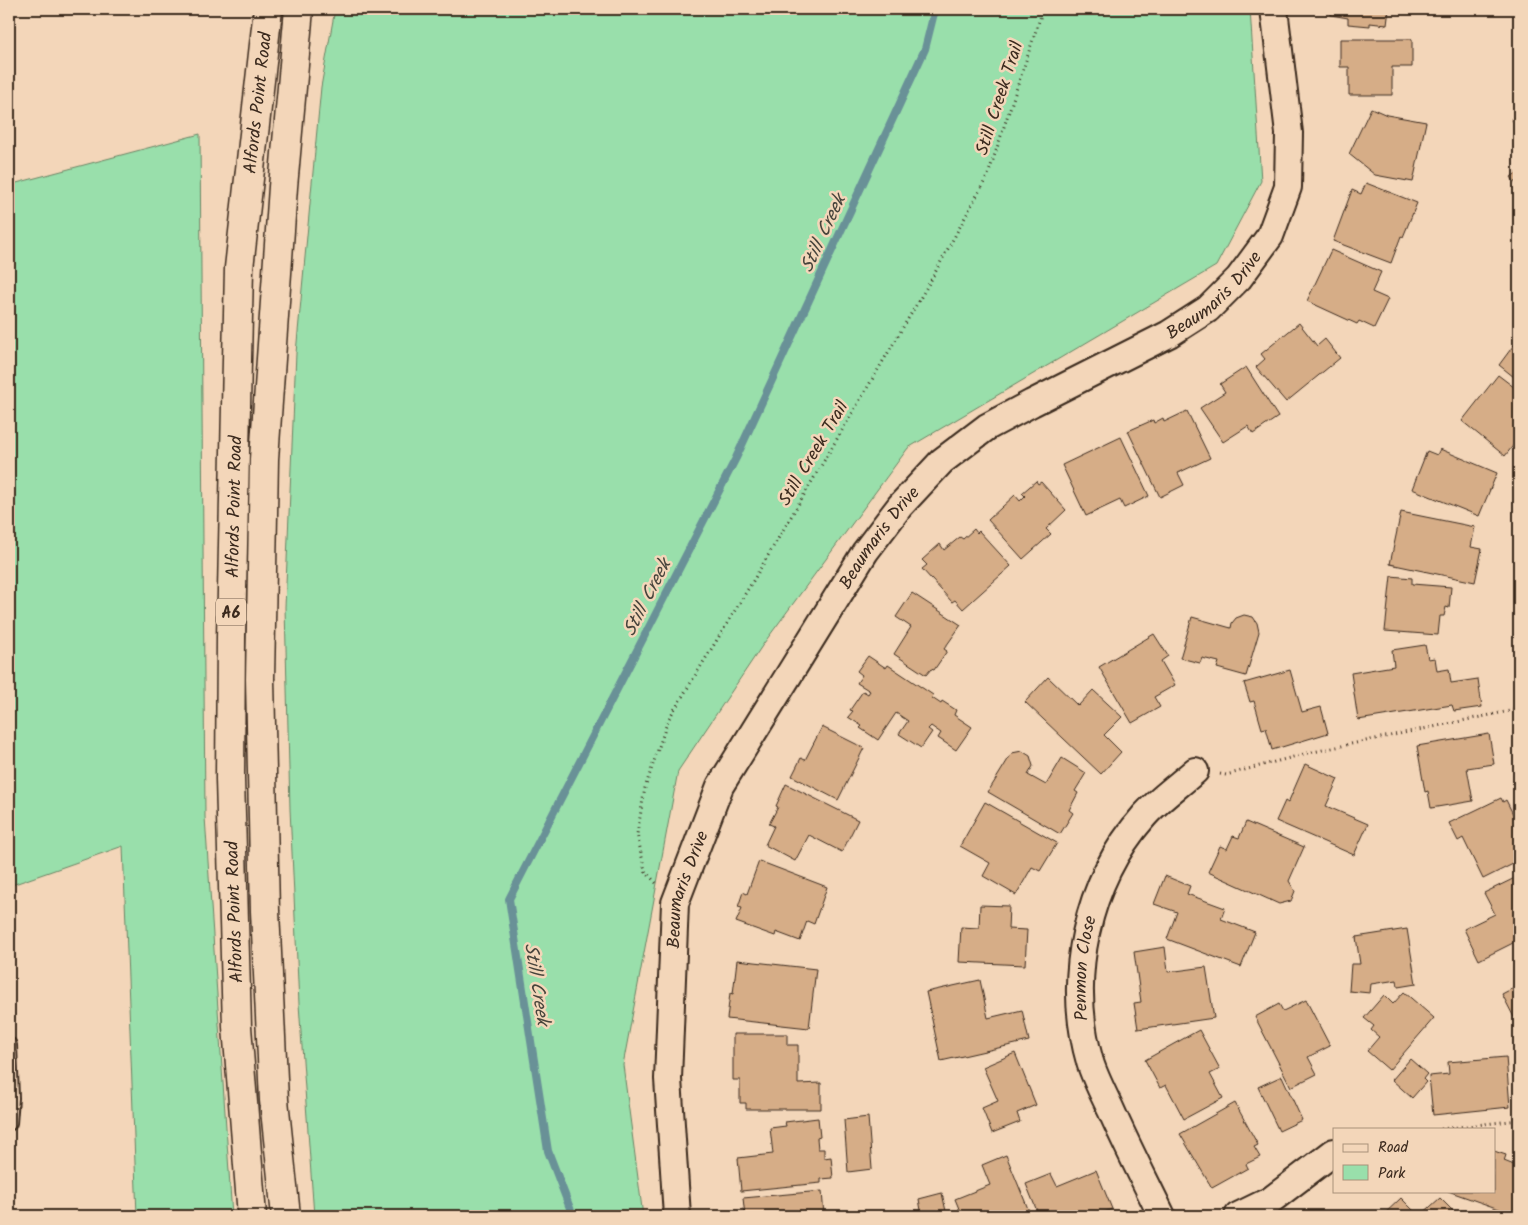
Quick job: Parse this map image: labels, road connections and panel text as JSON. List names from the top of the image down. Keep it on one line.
{"streets":{"highway":["Alfords Point Road","A6"],"street":["Beaumaris Drive","Penmon Close"],"path":["Still Creek Trail"]},"crossings":[["Still Creek Trail","Beaumaris Drive"]],"water":["Still Creek"],"legend":["Road","Park"]}
